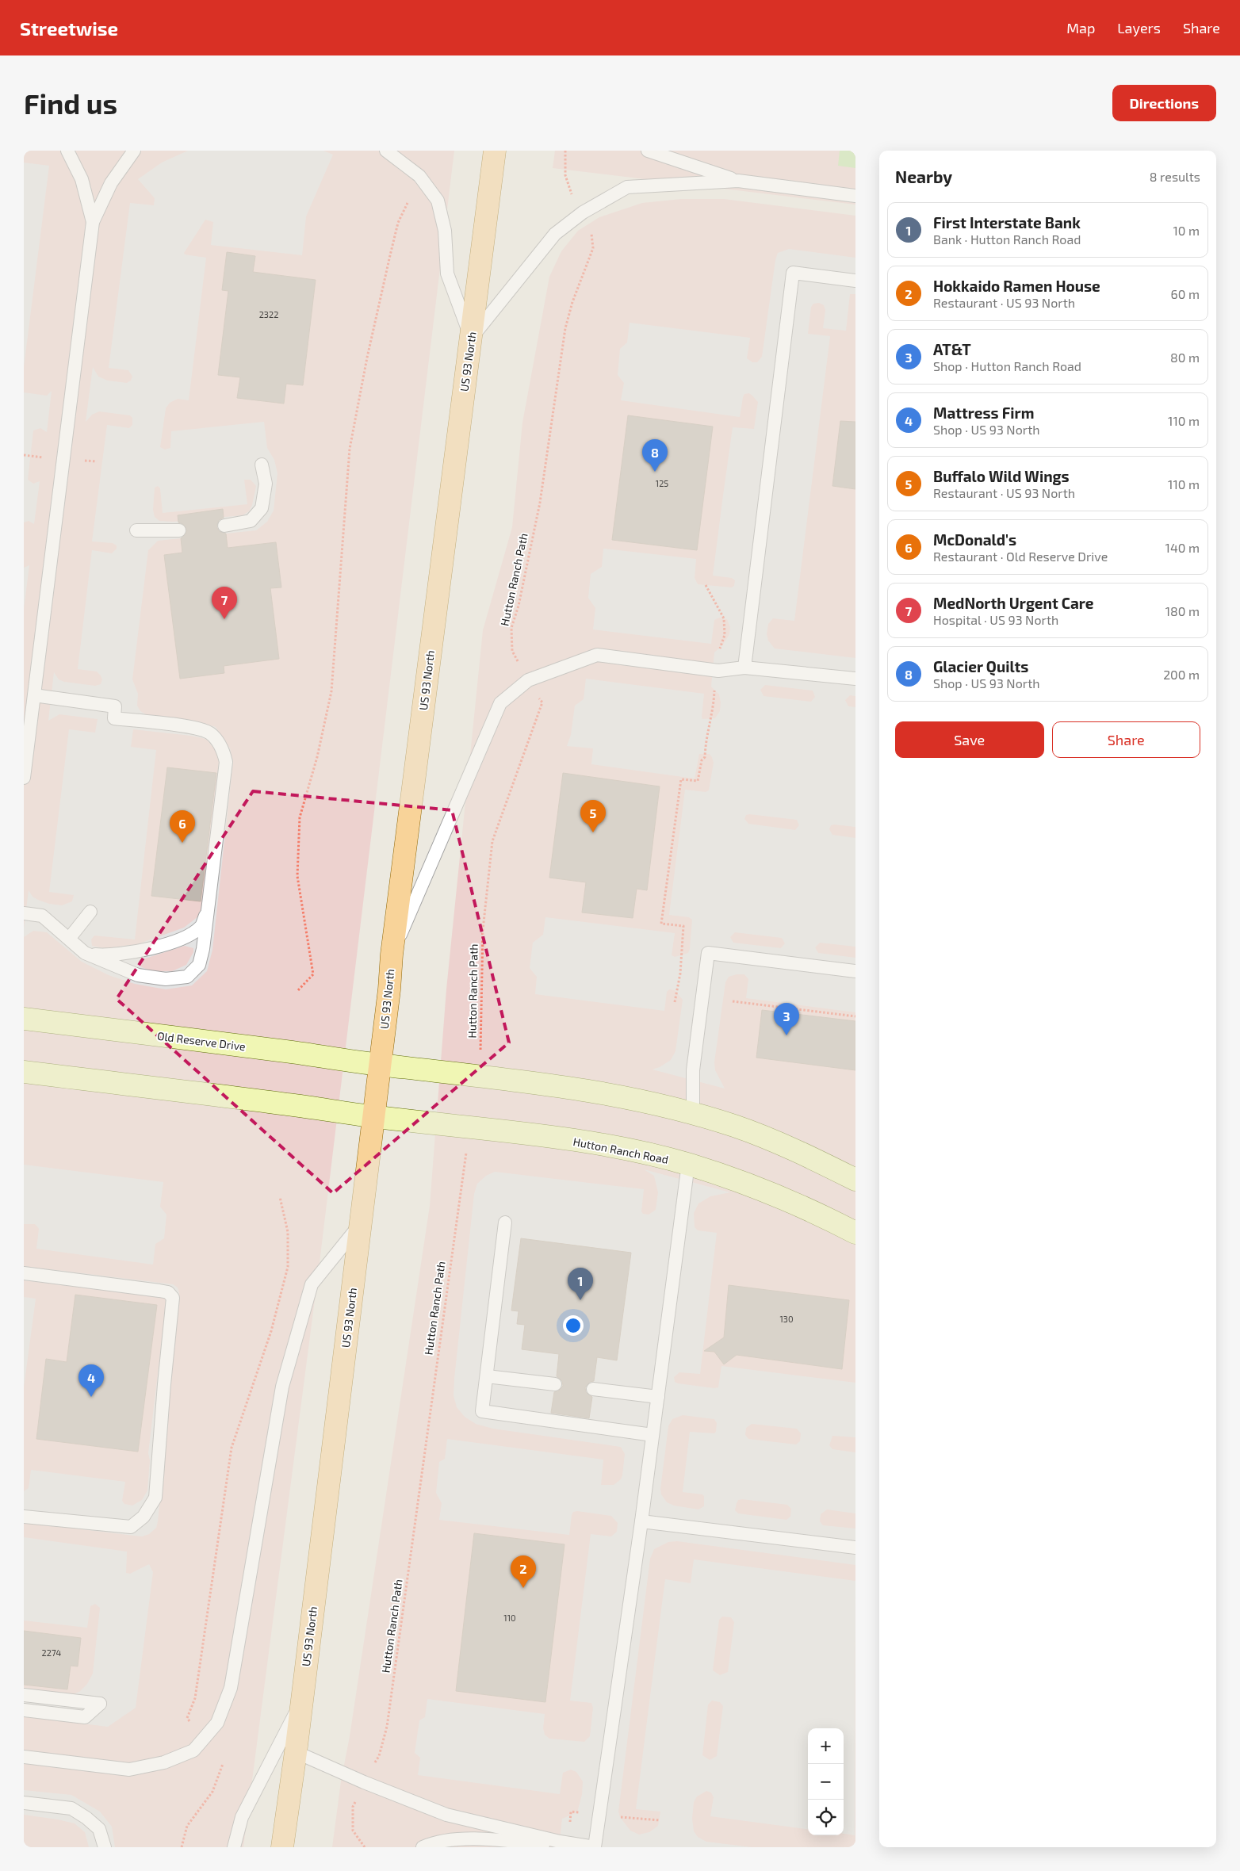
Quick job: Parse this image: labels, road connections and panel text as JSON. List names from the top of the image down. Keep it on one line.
{"streets":{"main road":["US 93 North","Old Reserve Drive","Hutton Ranch Road"],"path":["Hutton Ranch Path"]},"crossings":[["US 93 North","Old Reserve Drive"],["US 93 North","Hutton Ranch Road"],["Hutton Ranch Path","Hutton Ranch Road"]],"house_numbers":["2322","125","130","110","2274"],"page":{"header":"Streetwise","nav":["Map","Layers","Share"],"buttons":["Directions",["Save","Share"]],"title":"Find us","heading":["Nearby","8 results"],"list":[{"mark":"1","name":"First Interstate Bank","note":"Bank · Hutton Ranch Road","value":"10 m"},{"mark":"2","name":"Hokkaido Ramen House","note":"Restaurant · US 93 North","value":"60 m"},{"mark":"3","name":"AT&T","note":"Shop · Hutton Ranch Road","value":"80 m"},{"mark":"4","name":"Mattress Firm","note":"Shop · US 93 North","value":"110 m"},{"mark":"5","name":"Buffalo Wild Wings","note":"Restaurant · US 93 North","value":"110 m"},{"mark":"6","name":"McDonald's","note":"Restaurant · Old Reserve Drive","value":"140 m"},{"mark":"7","name":"MedNorth Urgent Care","note":"Hospital · US 93 North","value":"180 m"},{"mark":"8","name":"Glacier Quilts","note":"Shop · US 93 North","value":"200 m"}],"pins":["8","7","5","6","3","1","4","2"],"map_buttons":["+","−"]}}
